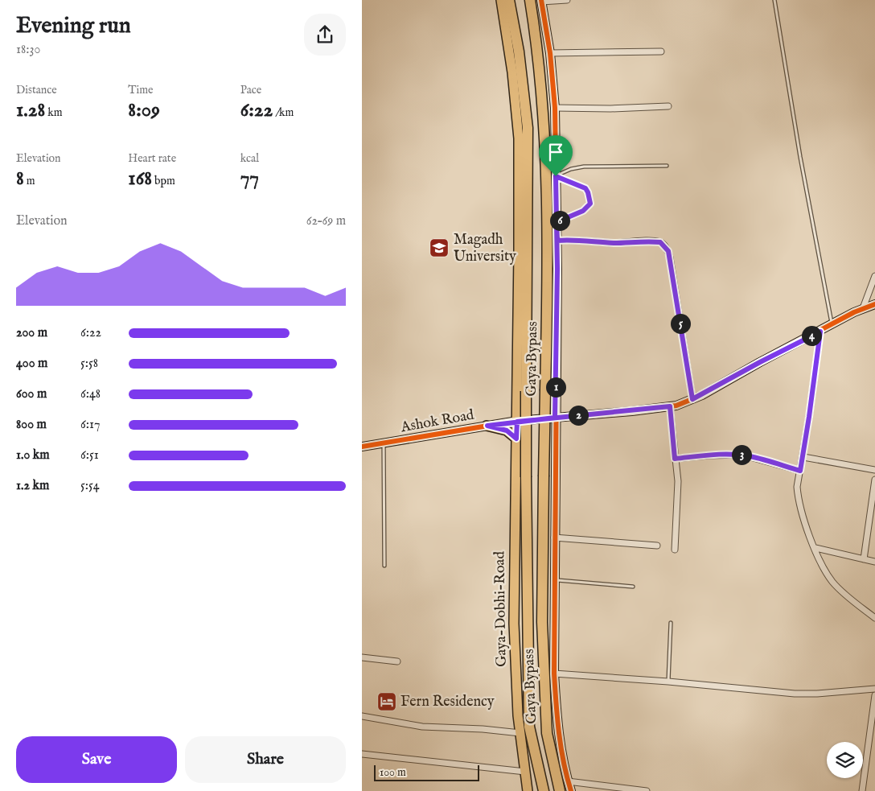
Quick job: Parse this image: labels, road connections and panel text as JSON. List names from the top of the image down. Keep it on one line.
{"streets":{"highway":["Gaya Bypass"],"main road":["Gaya-Dobhi-Road"],"street":["Ashok Road"]},"crossings":[["Ashok Road","Gaya-Dobhi-Road"]],"places":{"school or university":["Magadh University"],"hotel":["Fern Residency"]},"scale_bar":"100 m","page":{"heading":["Evening run","18:30"],"stats":[["Distance","1.28 km"],["Time","8:09"],["Pace","6:22 /km"],["Elevation","8 m"],["Heart rate","168 bpm"],["kcal","77"]],"chart":["Elevation","62–69 m"],"pins":["6","5","4","1","2","3"],"list":[{"name":"200 m","note":"6:22"},{"name":"400 m","note":"5:58"},{"name":"600 m","note":"6:48"},{"name":"800 m","note":"6:17"},{"name":"1.0 km","note":"6:51"},{"name":"1.2 km","note":"5:54"}],"buttons":["Save","Share"],"scale":"100 m"}}
